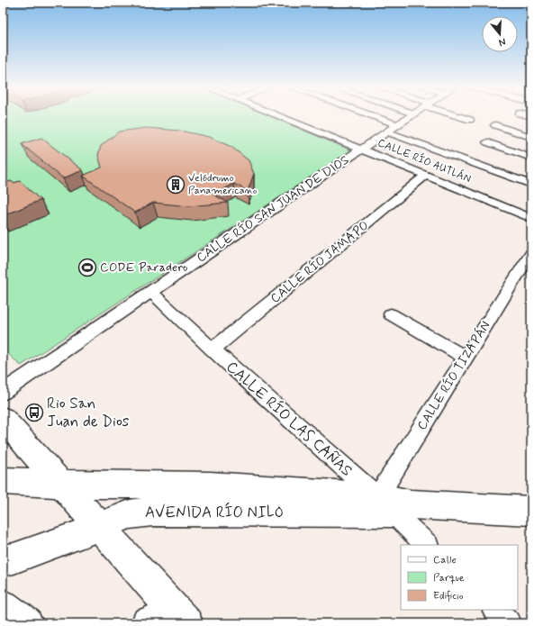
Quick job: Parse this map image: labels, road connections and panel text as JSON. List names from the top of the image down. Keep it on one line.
{"streets":{"street":["CALLE RÍO AUTLÁN","CALLE RÍO SAN JUAN DE DIOS","CALLE RÍO JAMAPO","CALLE RÍO TIZAPÁN","CALLE RÍO LAS CAÑAS","AVENIDA RÍO NILO"]},"crossings":[["CALLE RÍO AUTLÁN","CALLE RÍO SAN JUAN DE DIOS"],["CALLE RÍO AUTLÁN","CALLE RÍO JAMAPO"],["CALLE RÍO SAN JUAN DE DIOS","CALLE RÍO LAS CAÑAS"],["CALLE RÍO JAMAPO","CALLE RÍO LAS CAÑAS"],["CALLE RÍO TIZAPÁN","CALLE RÍO LAS CAÑAS"],["CALLE RÍO TIZAPÁN","AVENIDA RÍO NILO"],["CALLE RÍO LAS CAÑAS","AVENIDA RÍO NILO"]],"places":{"building":["Velódromo Panamericano"],"sports":["CODE Paradero"],"bus stop":["Rio San Juan de Dios"]},"legend":["Calle","Parque","Edificio"],"north":"bottom"}
